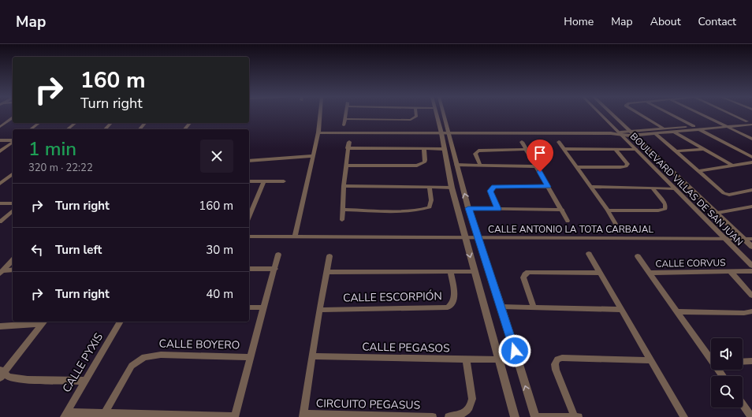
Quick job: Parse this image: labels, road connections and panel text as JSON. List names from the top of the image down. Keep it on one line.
{"streets":{"street":["BOULEVARD VILLAS DE SAN JUAN","CALLE ANTONIO LA TOTA CARBAJAL","CALLE CORVUS","CALLE ESCORPIÓN","CALLE BOYERO","CALLE PEGASOS","CALLE PYXIS","CIRCUITO PEGASUS"]},"crossings":[["BOULEVARD VILLAS DE SAN JUAN","CALLE ANTONIO LA TOTA CARBAJAL"],["CALLE BOYERO","CALLE PYXIS"],["CALLE PEGASOS","CIRCUITO PEGASUS"]],"page":{"header":"Map","nav":["Home","Map","About","Contact"],"turn":["160 m","Turn right"],"heading":["1 min","320 m · 22:22"],"list":[{"name":"Turn right","value":"160 m"},{"name":"Turn left","value":"30 m"},{"name":"Turn right","value":"40 m"}]}}
